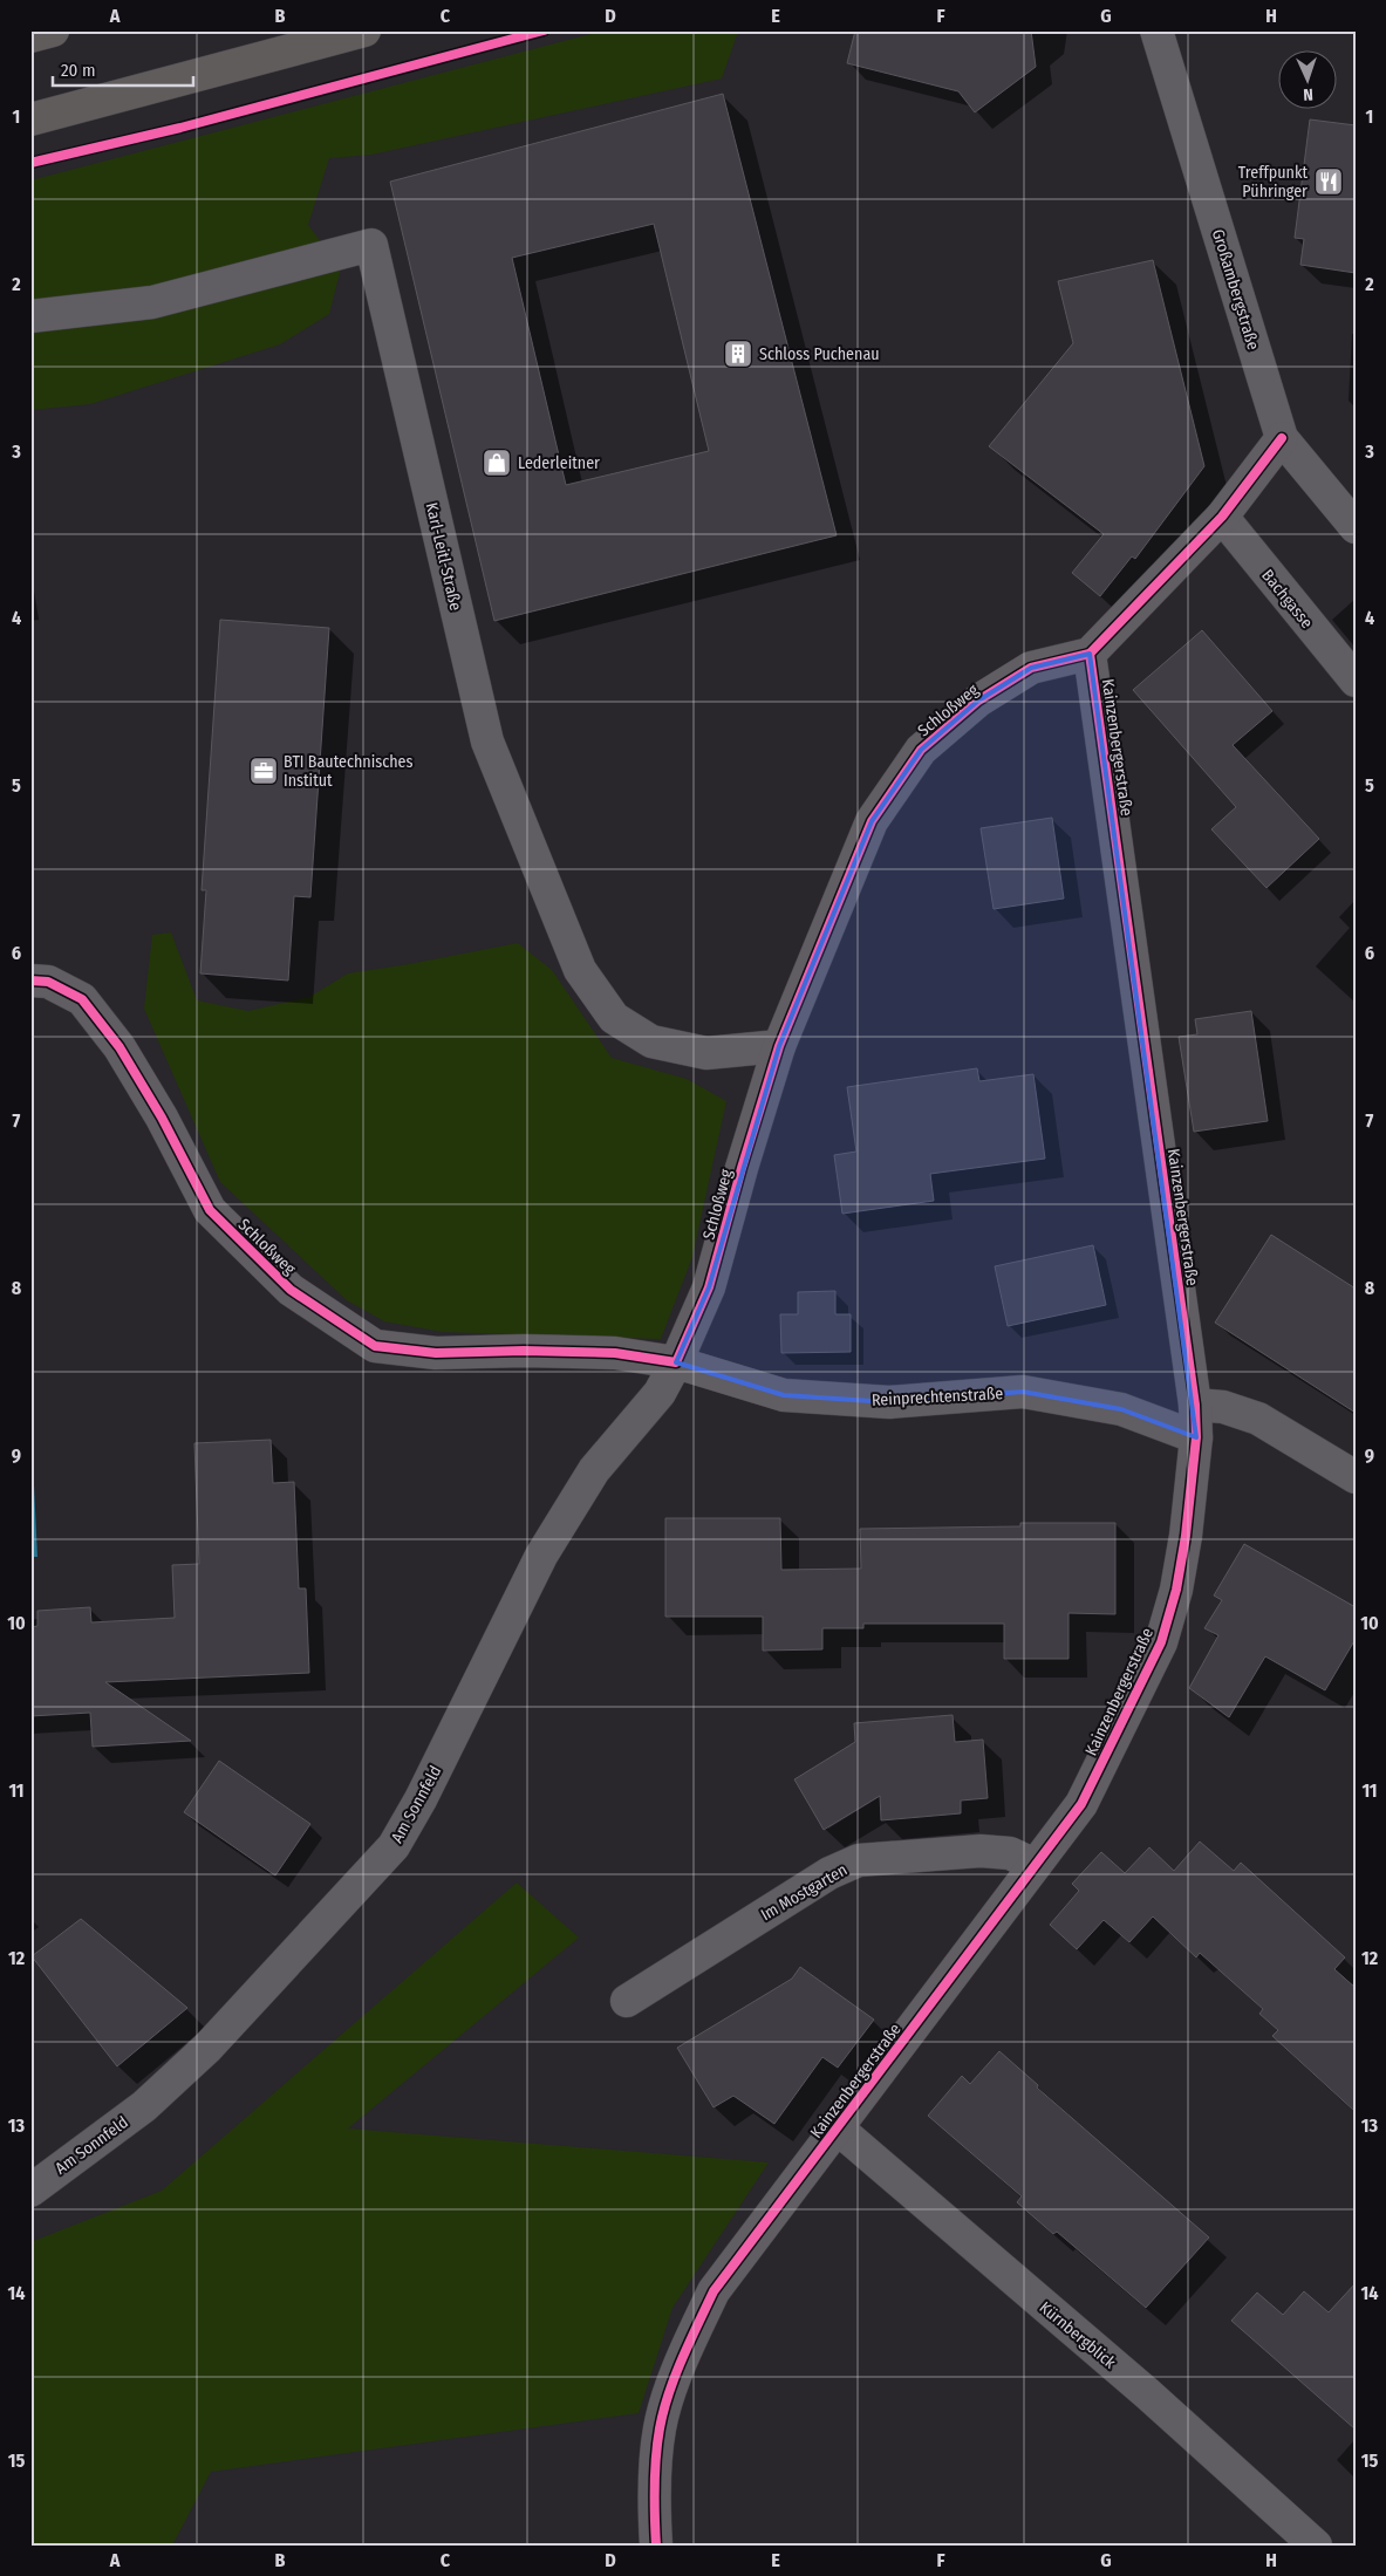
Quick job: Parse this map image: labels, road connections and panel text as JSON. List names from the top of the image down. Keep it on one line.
{"streets":{"street":["Großambergstraße","Karl-Leitl-Straße","Bachgasse","Schloßweg","Kainzenbergerstraße","Reinprechtenstraße","Am Sonnfeld","Im Mostgarten","Kürnbergblick"]},"crossings":[["Karl-Leitl-Straße","Schloßweg"],["Schloßweg","Kainzenbergerstraße"],["Schloßweg","Reinprechtenstraße"],["Schloßweg","Am Sonnfeld"],["Kainzenbergerstraße","Reinprechtenstraße"],["Kainzenbergerstraße","Im Mostgarten"],["Kainzenbergerstraße","Kürnbergblick"],["Reinprechtenstraße","Am Sonnfeld"]],"places":{"restaurant":["Treffpunkt Pühringer"],"building":["Schloss Puchenau"],"shop":["Lederleitner"],"office":["BTI Bautechnisches Institut"]},"scale_bar":"20 m","north":"bottom","grid":{"columns":["A","B","C","D","E","F","G","H"],"rows":["1","2","3","4","5","6","7","8","9","10","11","12","13","14","15"]}}
